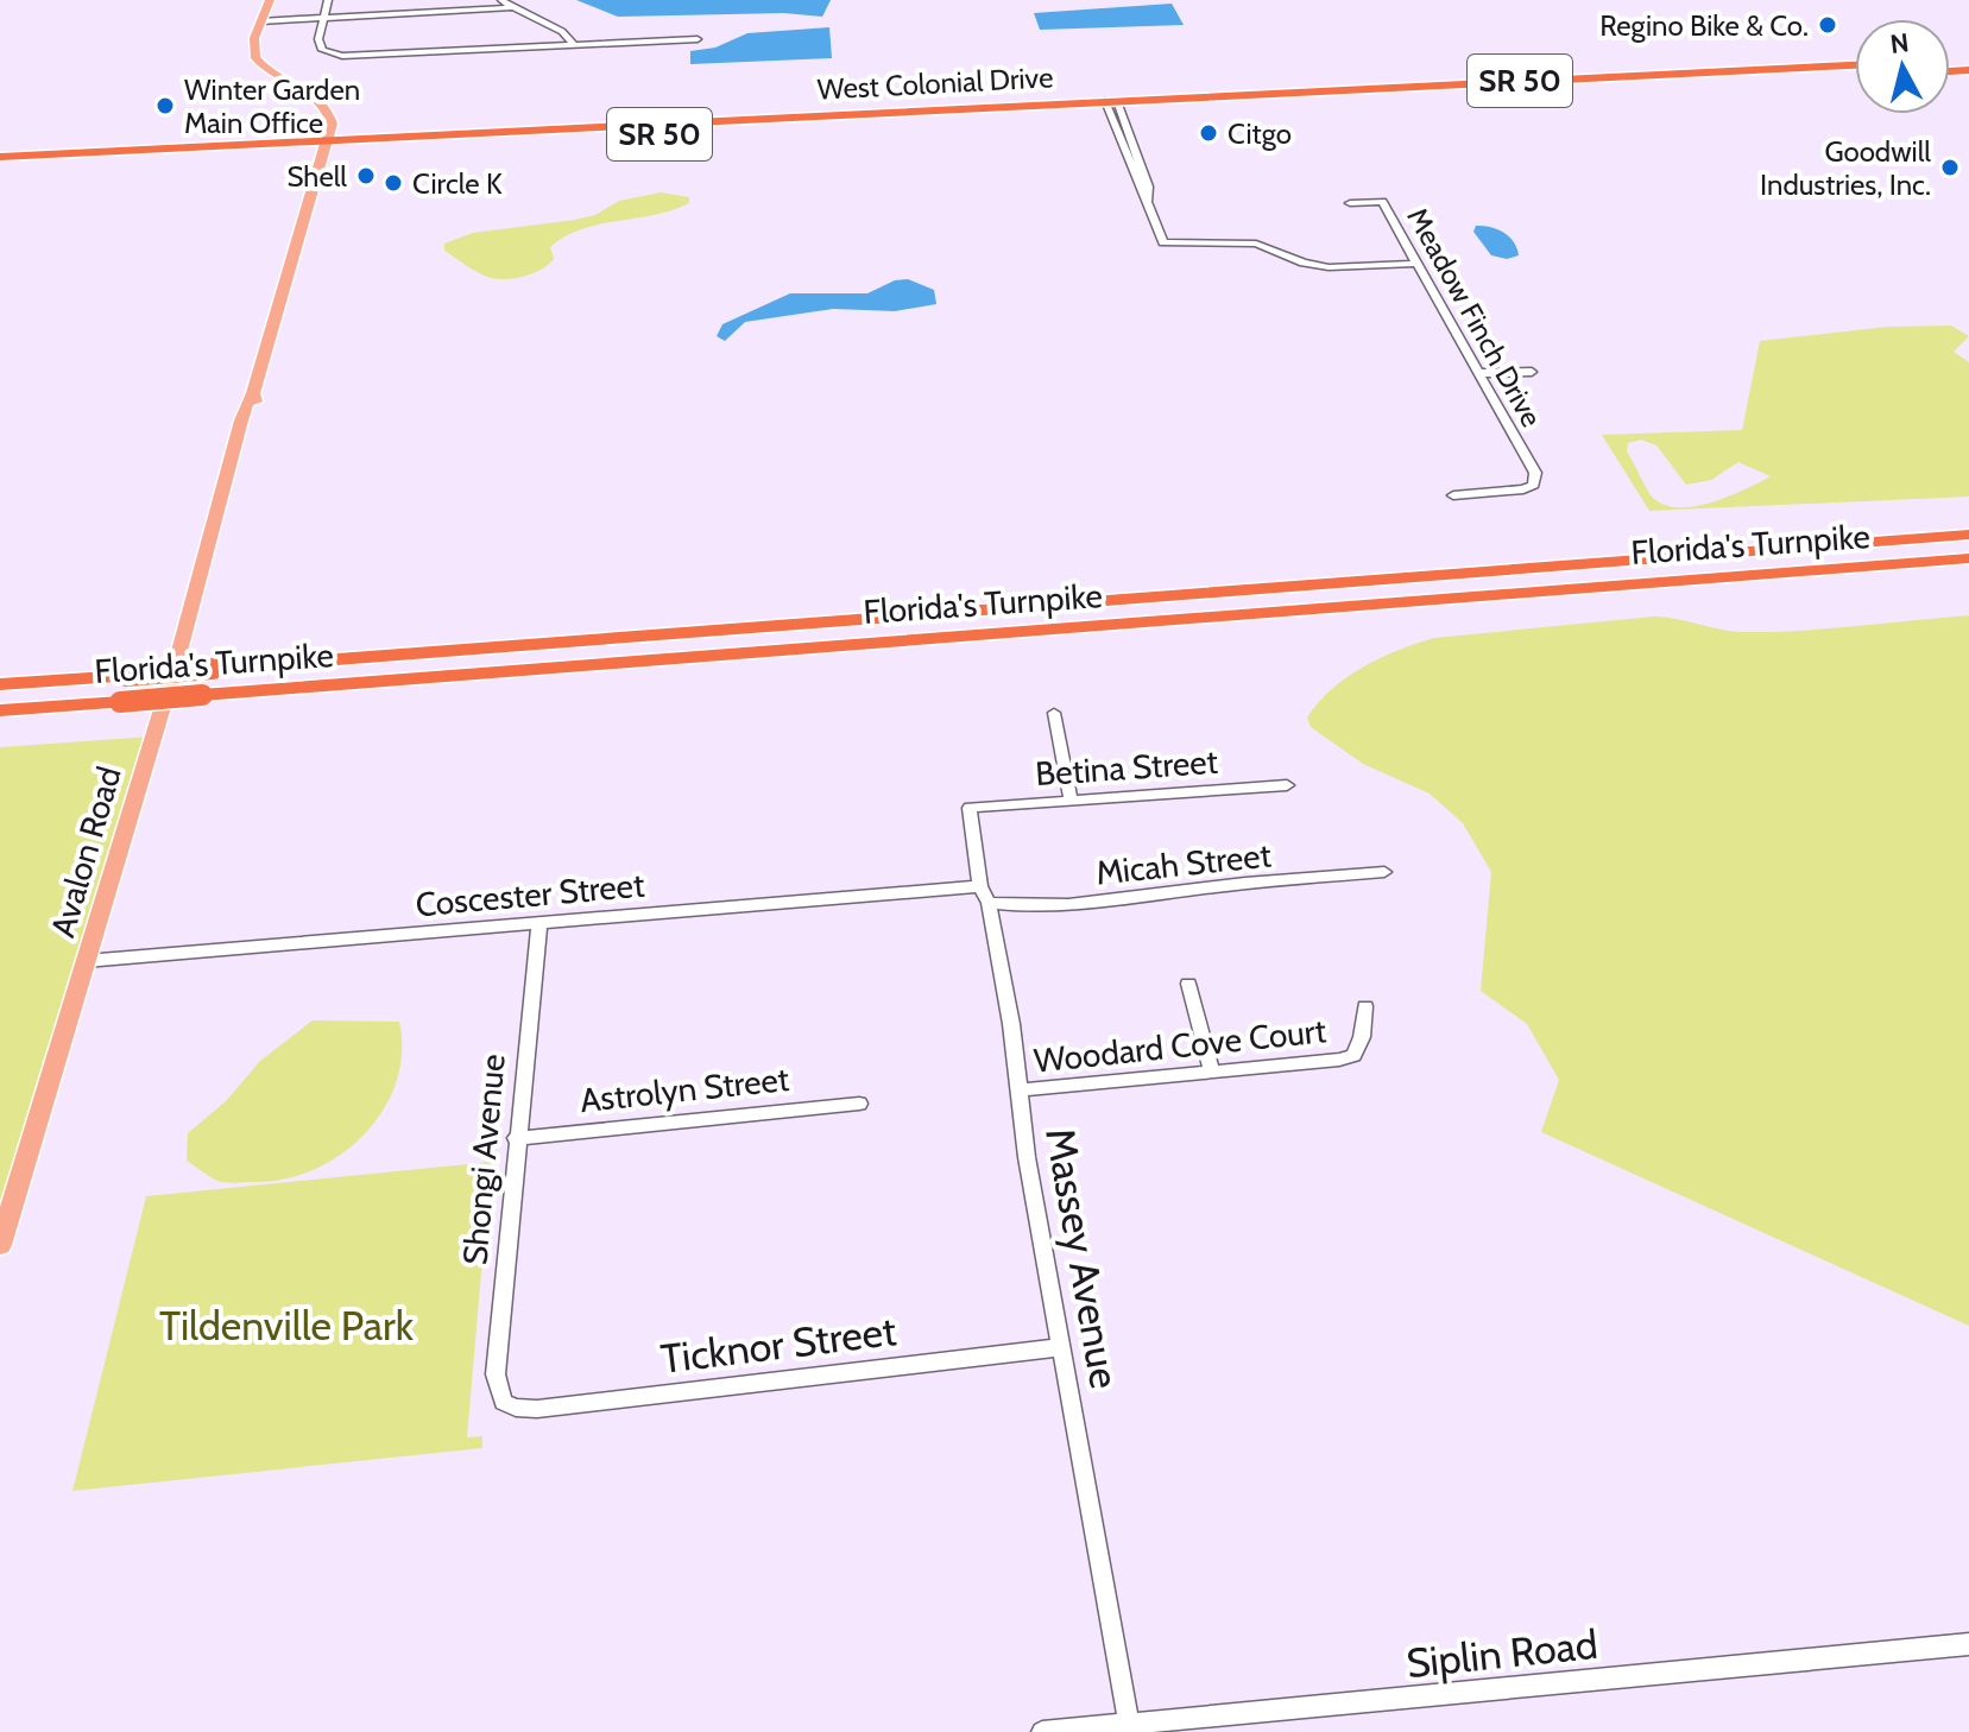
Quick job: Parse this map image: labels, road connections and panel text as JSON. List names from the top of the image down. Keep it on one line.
{"streets":{"highway":["SR 50","West Colonial Drive","Florida's Turnpike"],"main road":["Avalon Road"],"street":["Meadow Finch Drive","Betina Street","Micah Street","Coscester Street","Woodard Cove Court","Astrolyn Street","Shongi Avenue","Massey Avenue","Ticknor Street","Siplin Road"]},"crossings":[["West Colonial Drive","Avalon Road"],["Betina Street","Massey Avenue"],["Avalon Road","Coscester Street"],["Micah Street","Massey Avenue"],["Coscester Street","Shongi Avenue"],["Coscester Street","Massey Avenue"],["Woodard Cove Court","Massey Avenue"],["Astrolyn Street","Shongi Avenue"],["Shongi Avenue","Ticknor Street"],["Massey Avenue","Ticknor Street"],["Massey Avenue","Siplin Road"]],"parks":["Tildenville Park"],"places":["Regino Bike & Co.","Winter Garden Main Office","Citgo","Goodwill Industries, Inc.","Shell","Circle K"],"north":"top"}
